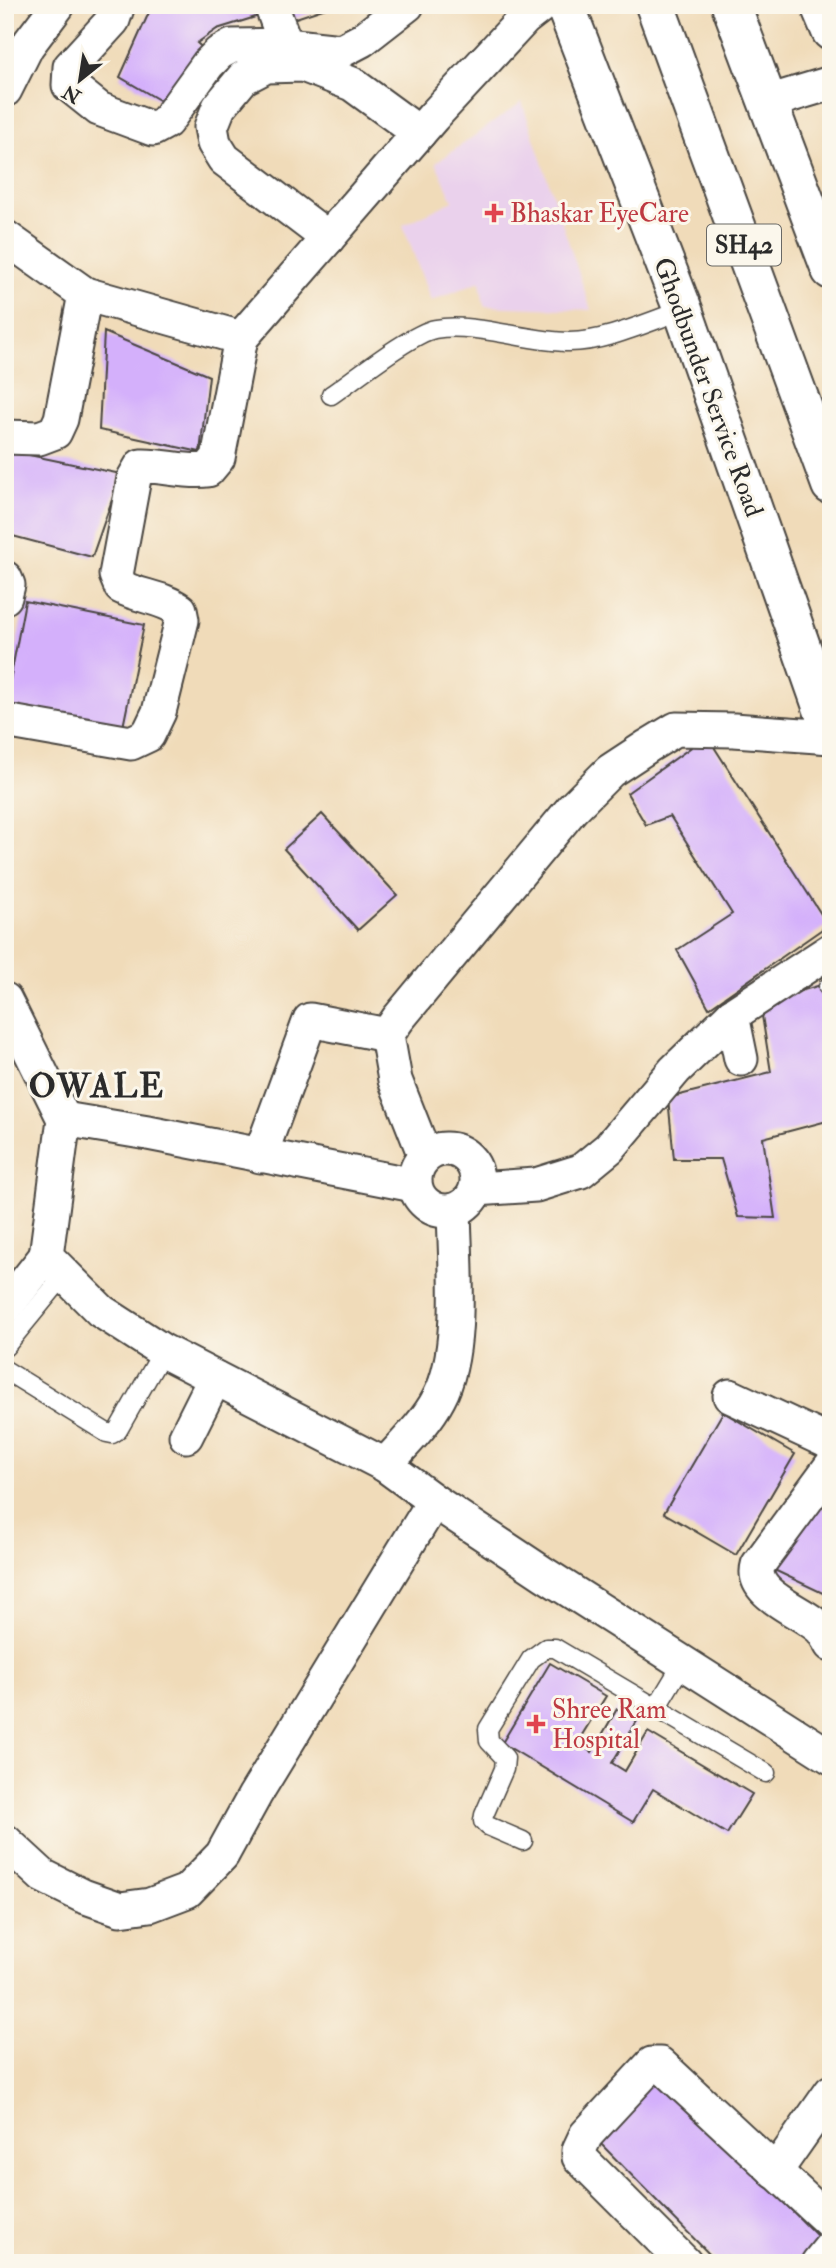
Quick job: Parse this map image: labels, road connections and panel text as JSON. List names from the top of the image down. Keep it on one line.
{"streets":{"street":["SH42","Ghodbunder Service Road"]},"districts":["OWALE"],"places":{"health":["Bhaskar EyeCare","Shree Ram Hospital"]},"north":"bottom left"}
